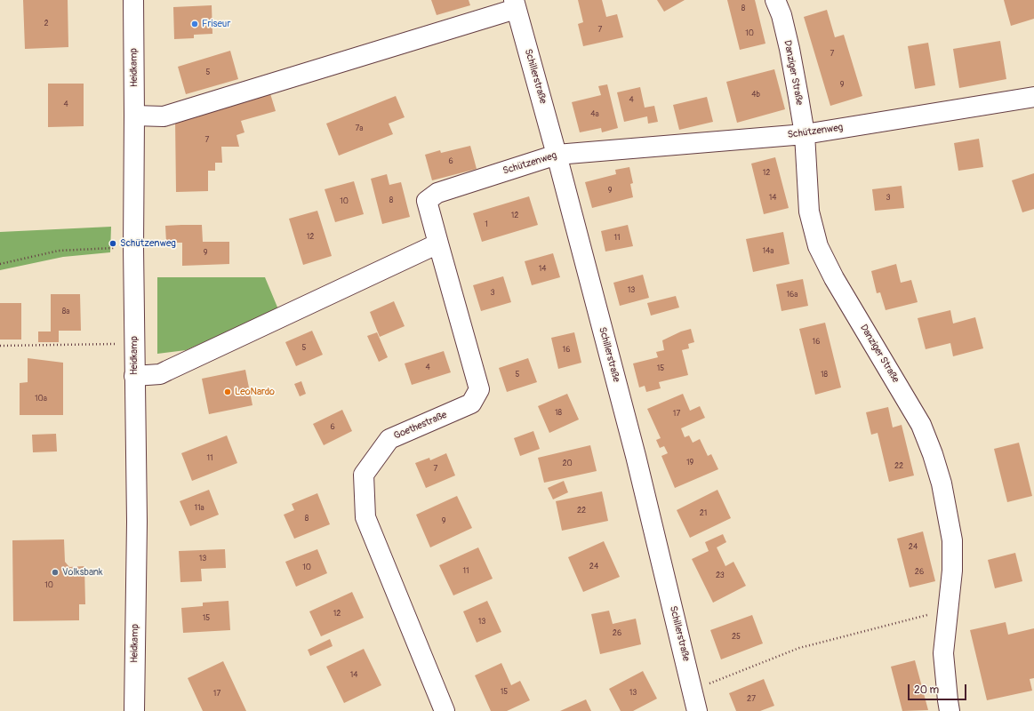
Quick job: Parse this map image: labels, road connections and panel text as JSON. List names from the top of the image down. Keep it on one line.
{"streets":{"street":["Heidkamp","Danziger Straße","Schillerstraße","Schützenweg","Goethestraße"]},"crossings":[["Danziger Straße","Schützenweg"],["Schillerstraße","Schützenweg"],["Schützenweg","Goethestraße"]],"places":["Friseur","Schützenweg","LeoNardo","Volksbank"],"house_numbers":["8","2","7","10","7","5","9","4b","4","4","4a","7a","7","6","12","9","14","3","8","10","12","1","12","11","14a","9","14","13","3","16a","8a","16","5","16","4","15","5","18","10a","18","17","6","11","19","20","22","7","11a","22","21","8","9","24","13","24","10","11","26","23","10","12","15","13","26","25","14","15","13","17","27"],"scale_bar":"20 m"}
